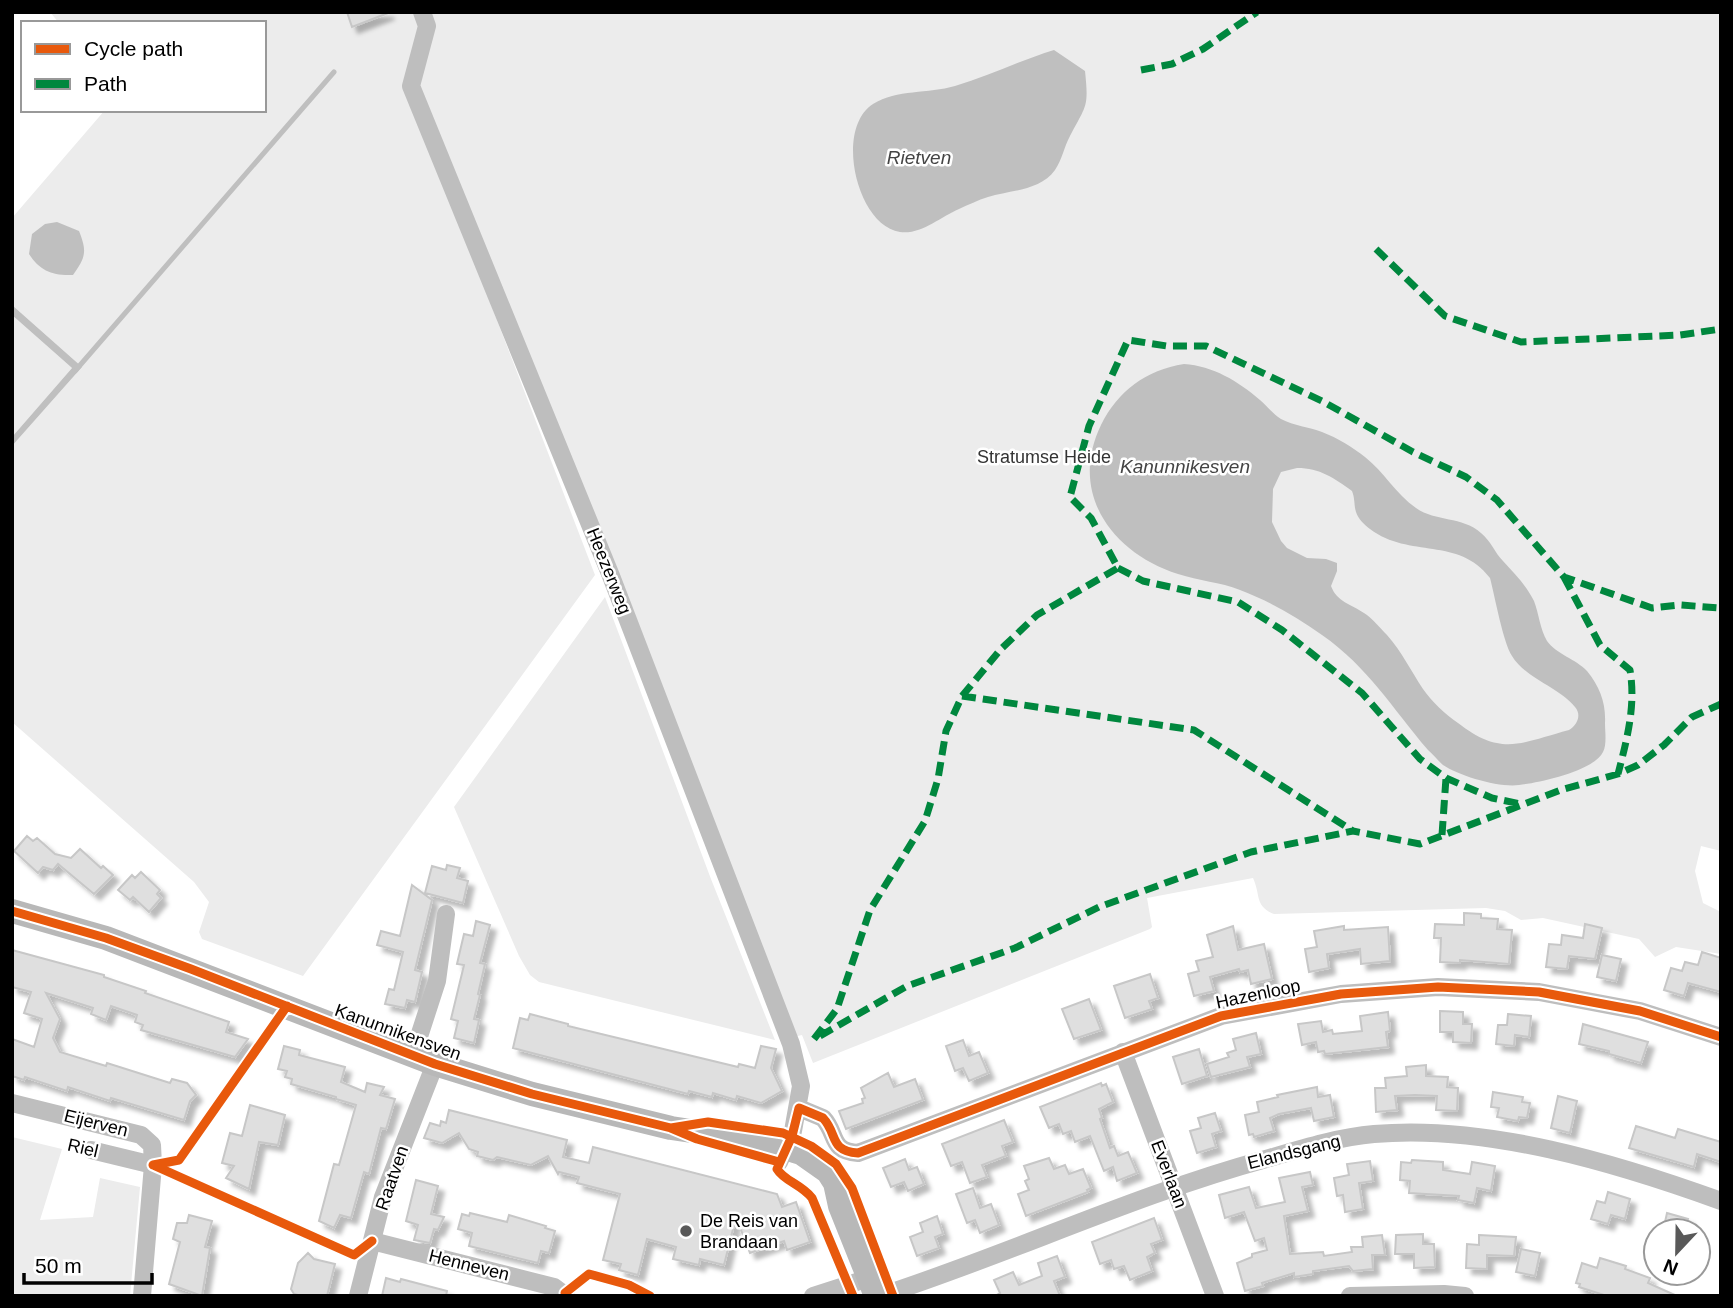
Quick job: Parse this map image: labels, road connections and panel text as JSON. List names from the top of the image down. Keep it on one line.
{"streets":{"street":["Heezerweg","Hazenloop","Kanunnikensven","Eijerven","Riel","Elandsgang","Everlaan","Raatven","Henneven"]},"crossings":[["Heezerweg","Hazenloop"],["Heezerweg","Kanunnikensven"],["Hazenloop","Everlaan"],["Kanunnikensven","Raatven"],["Eijerven","Riel"],["Elandsgang","Everlaan"],["Raatven","Henneven"]],"water":["Rietven","Kanunnikesven"],"parks":["Stratumse Heide"],"places":["De Reis van Brandaan"],"legend":["Cycle path","Path"],"scale_bar":"50 m","north":"bottom"}
